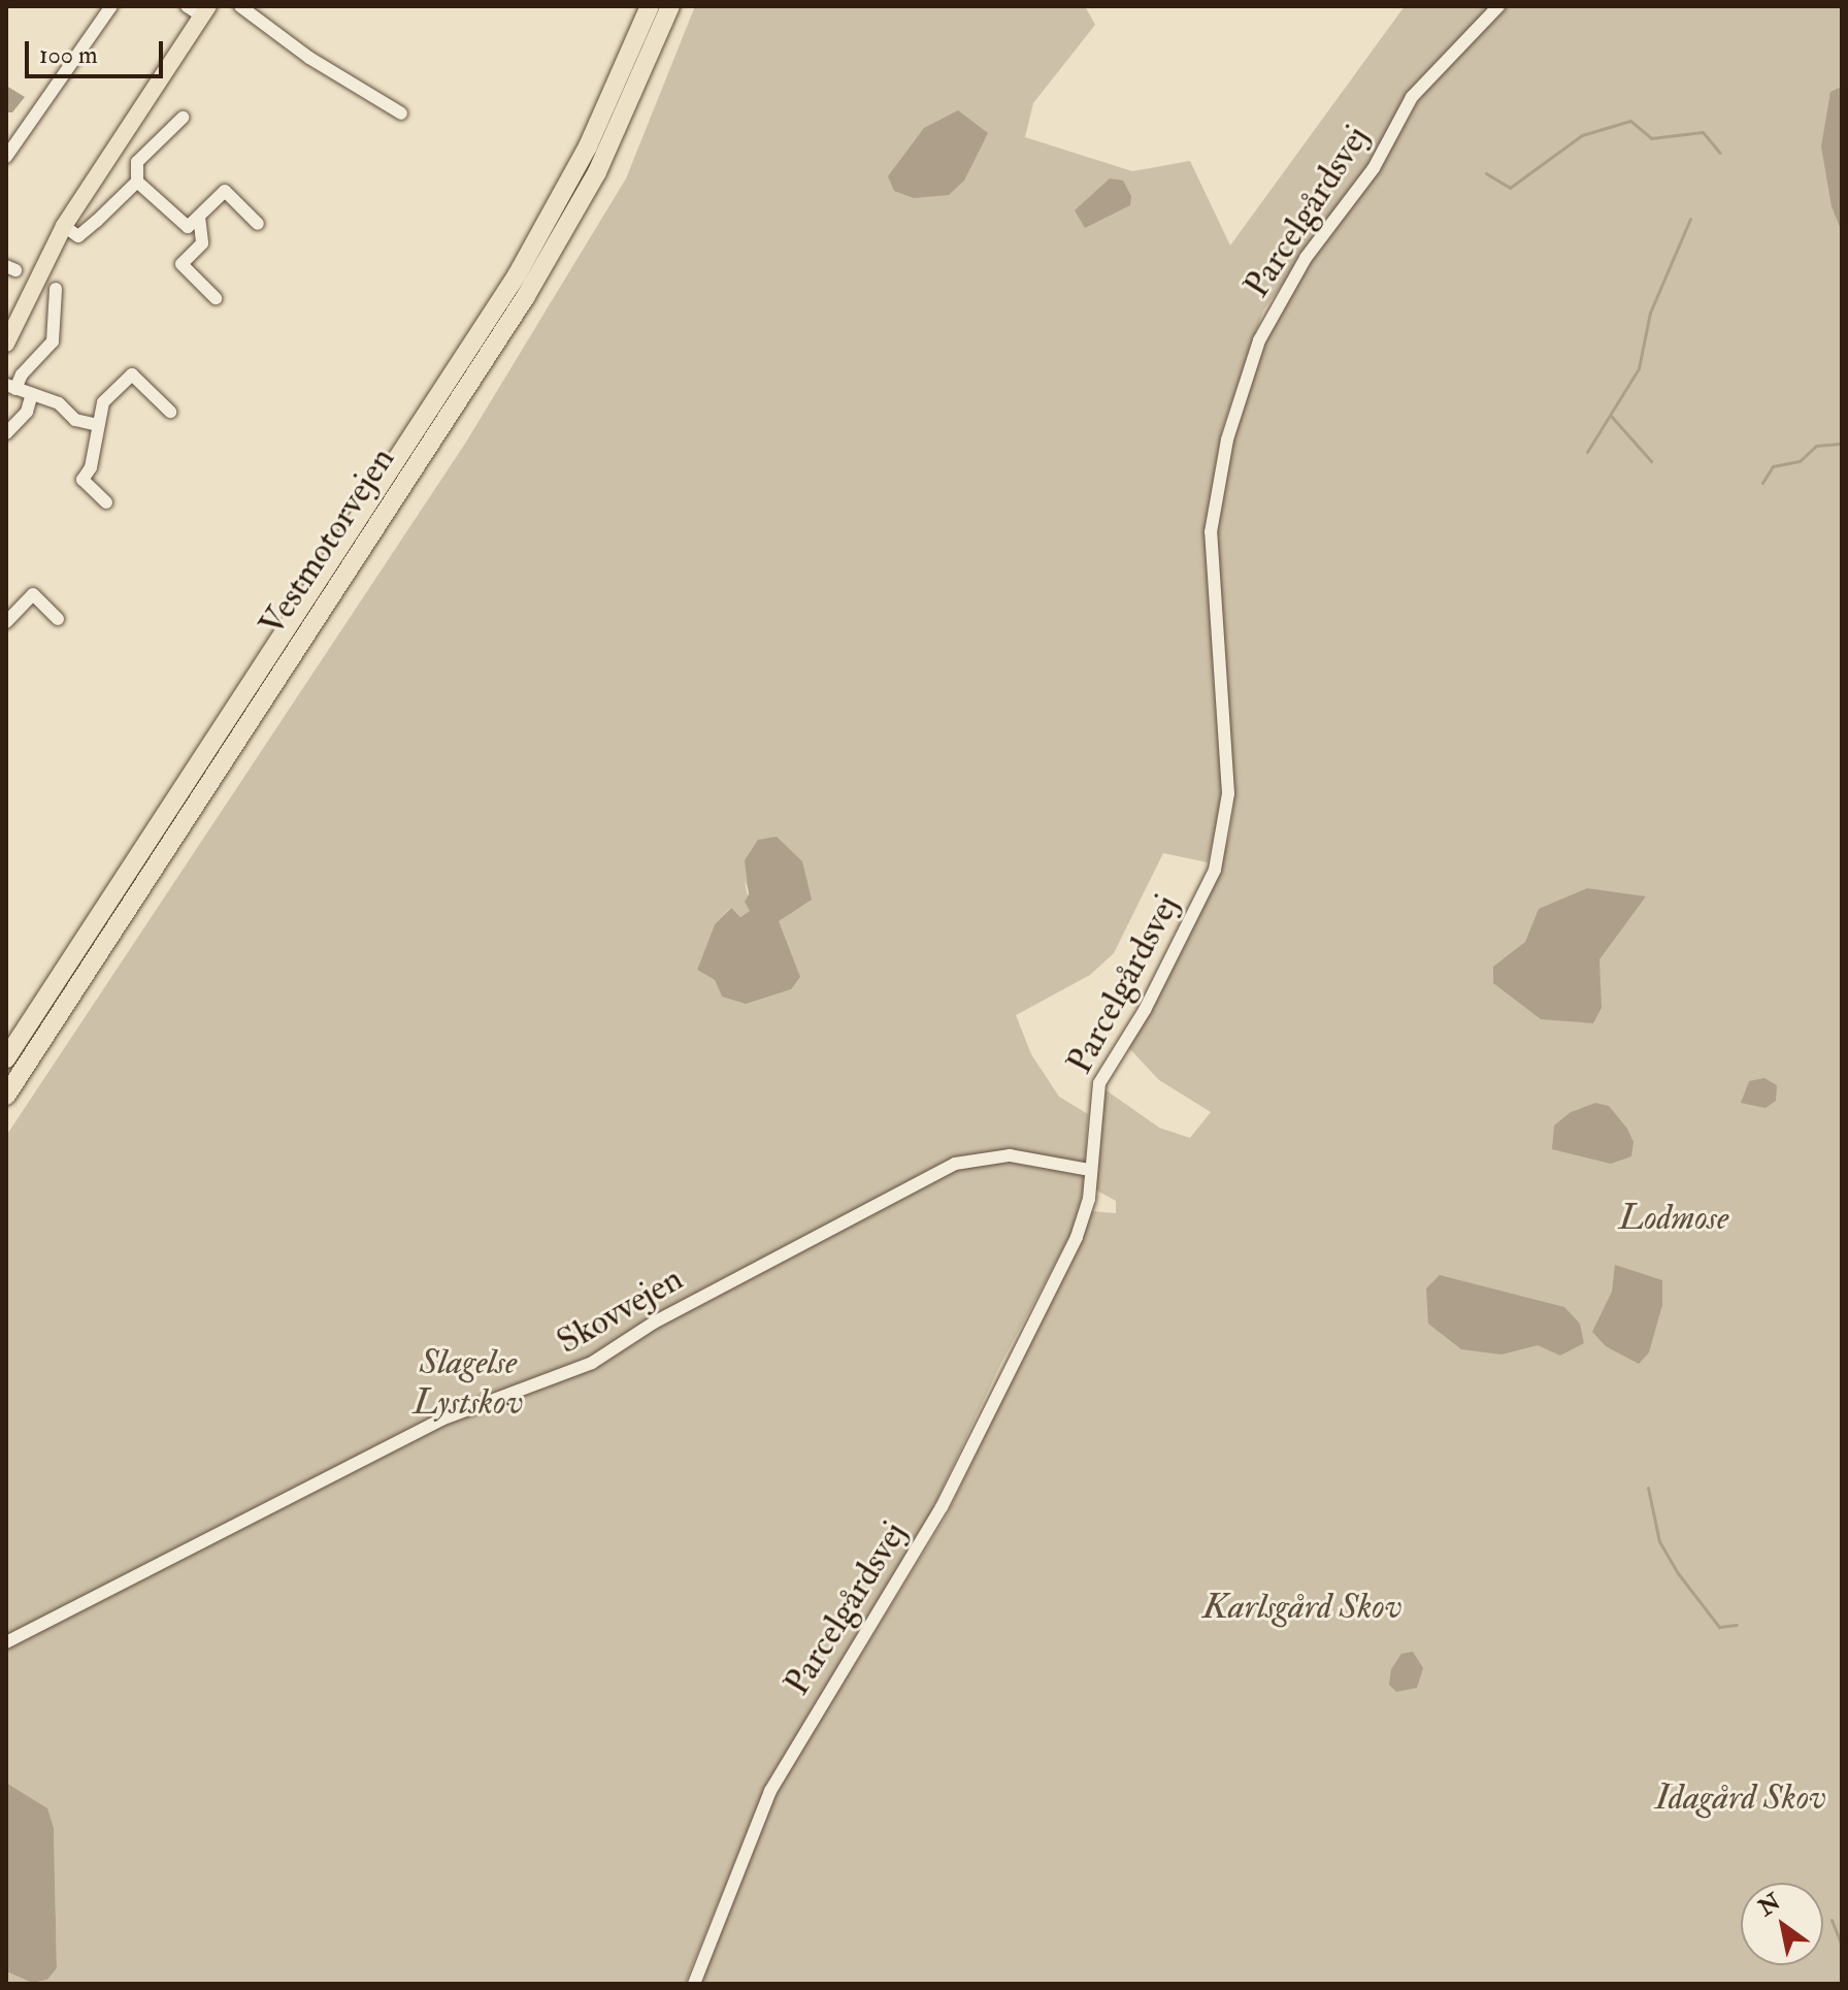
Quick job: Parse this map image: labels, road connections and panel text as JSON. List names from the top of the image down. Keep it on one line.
{"streets":{"highway":["Vestmotorvejen"],"street":["Parcelgårdsvej","Skovvejen"]},"crossings":[["Parcelgårdsvej","Skovvejen"]],"parks":["Lodmose","Slagelse Lystskov","Karlsgård Skov","Idagård Skov"],"scale_bar":"100 m","north":"top left"}
